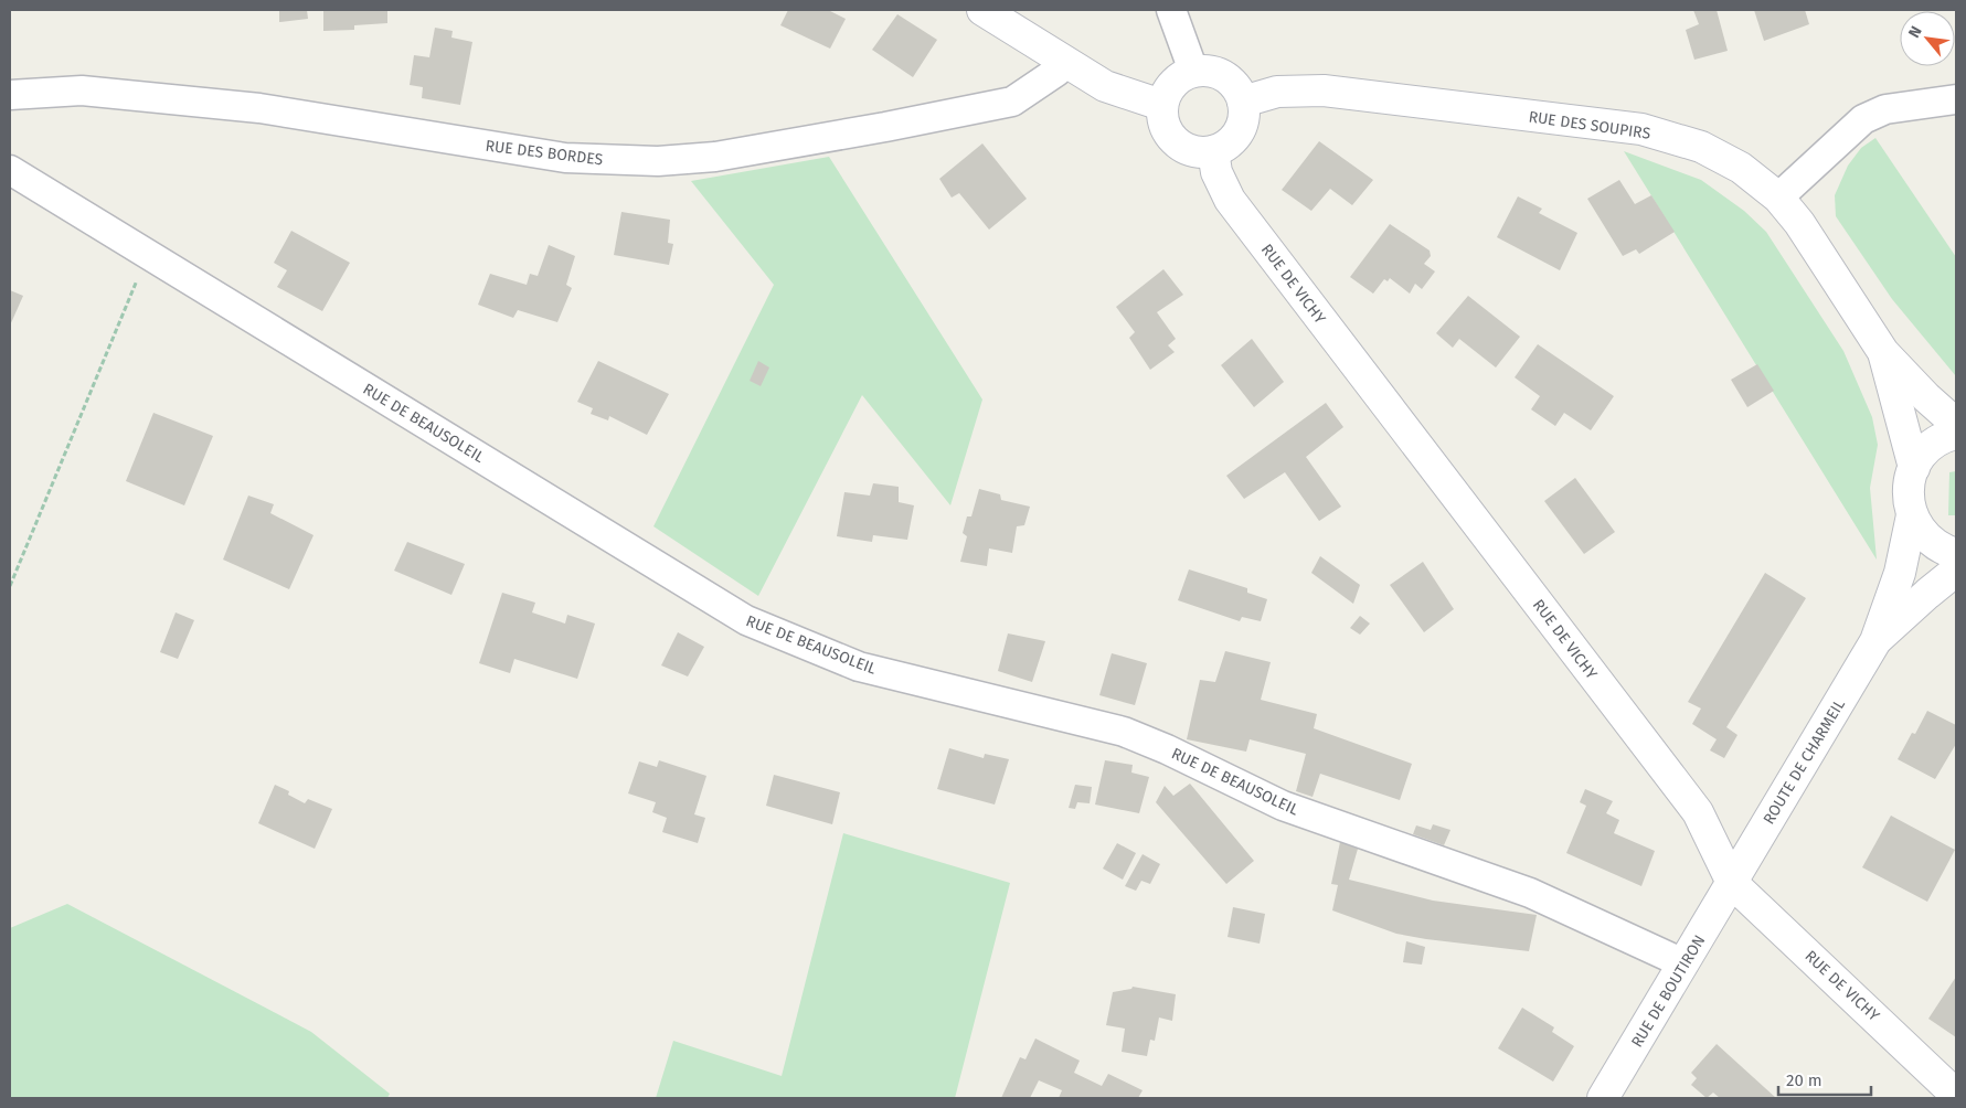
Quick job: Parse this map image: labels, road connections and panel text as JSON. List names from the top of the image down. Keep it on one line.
{"streets":{"street":["RUE DES SOUPIRS","RUE DES BORDES","RUE DE VICHY","RUE DE BEAUSOLEIL","ROUTE DE CHARMEIL","RUE DE BOUTIRON"]},"crossings":[["RUE DES SOUPIRS","RUE DE VICHY"],["RUE DE VICHY","ROUTE DE CHARMEIL"],["RUE DE VICHY","RUE DE BOUTIRON"],["RUE DE BEAUSOLEIL","RUE DE BOUTIRON"],["ROUTE DE CHARMEIL","RUE DE BOUTIRON"]],"scale_bar":"20 m","north":"top left"}
